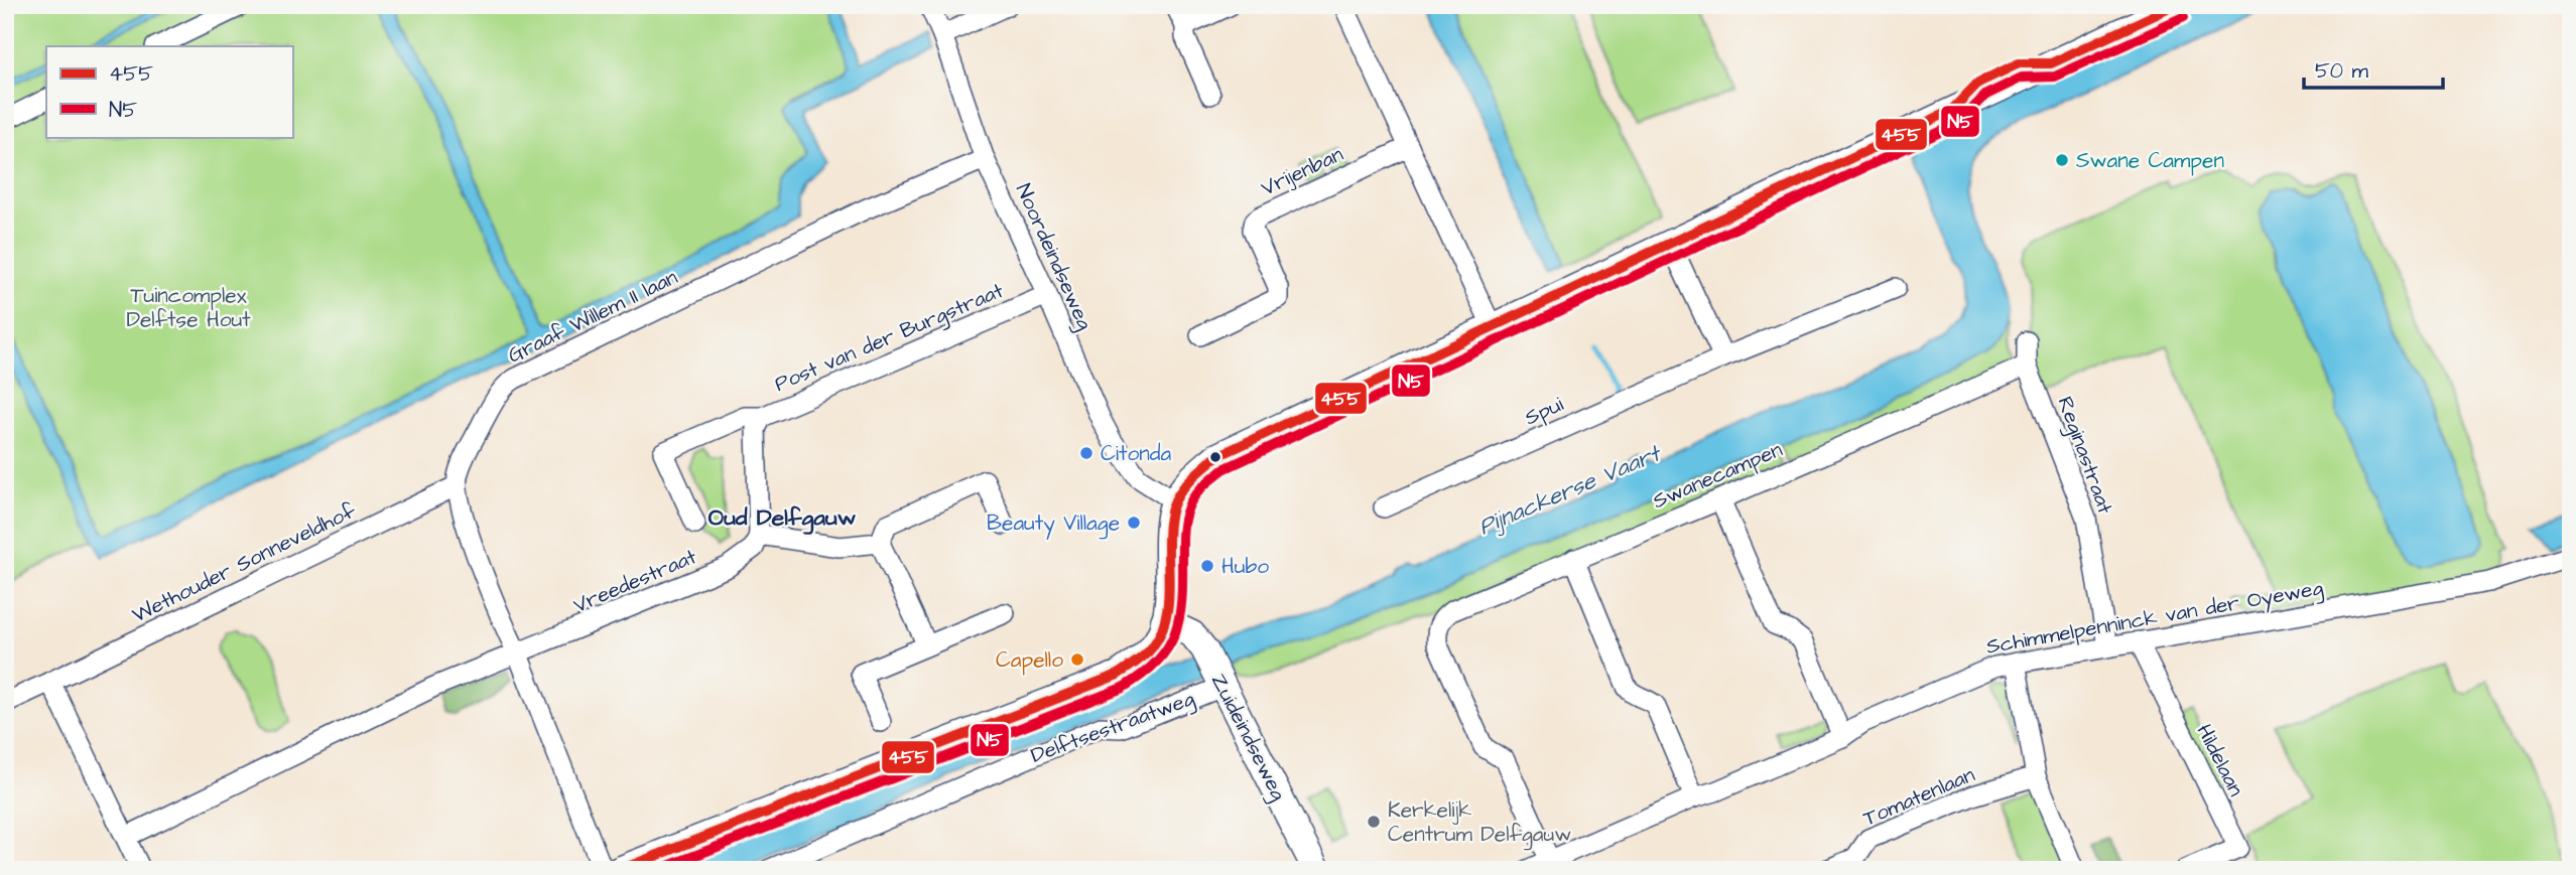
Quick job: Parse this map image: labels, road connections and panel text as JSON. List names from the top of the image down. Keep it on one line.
{"streets":{"street":["Vrijenban","Noordeindseweg","Graaf Willem II laan","Post van der Burgstraat","Spui","Reginastraat","Swanecampen","Wethouder Sonneveldhof","Vreedestraat","Schimmelpenninck van der Oyeweg","Delftsestraatweg","Zuideindseweg","Hildelaan","Tomatenlaan"]},"crossings":[["Noordeindseweg","Graaf Willem II laan"],["Noordeindseweg","Post van der Burgstraat"],["Graaf Willem II laan","Wethouder Sonneveldhof"],["Graaf Willem II laan","Vreedestraat"],["Reginastraat","Swanecampen"],["Reginastraat","Schimmelpenninck van der Oyeweg"],["Swanecampen","Schimmelpenninck van der Oyeweg"],["Schimmelpenninck van der Oyeweg","Hildelaan"],["Delftsestraatweg","Zuideindseweg"]],"districts":["Oud Delfgauw"],"water":["Pijnackerse Vaart"],"parks":["Tuincomplex Delftse Hout"],"places":["Swane Campen","Citonda","Beauty Village","Hubo","Capello","Kerkelijk Centrum Delfgauw"],"lines":["transit line 455","transit line N5"],"legend":["455","N5"],"scale_bar":"50 m"}
